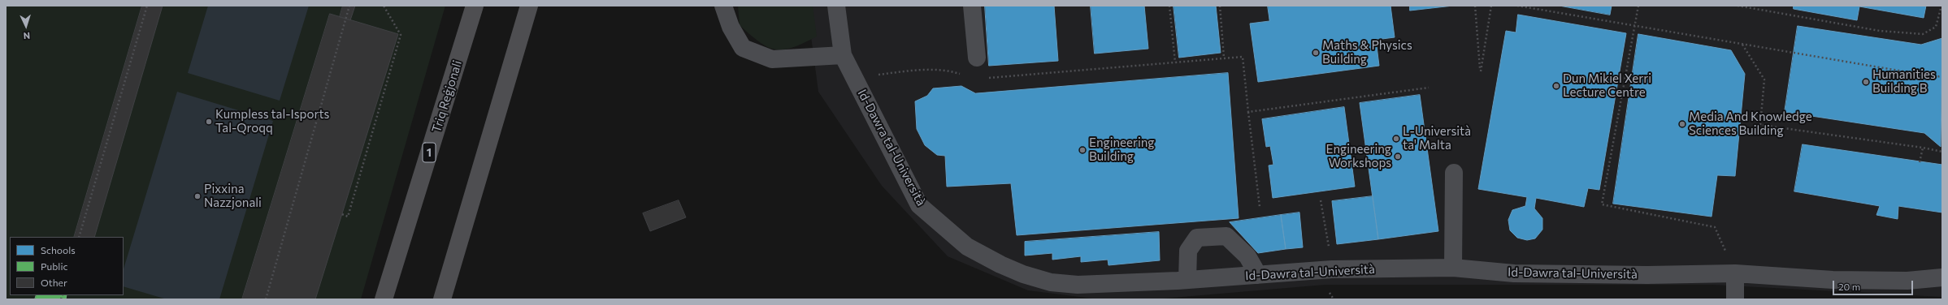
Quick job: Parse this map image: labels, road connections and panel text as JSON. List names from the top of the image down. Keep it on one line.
{"streets":{"highway":["Triq Reġjonali","1"],"street":["Id-Dawra tal-Università"]},"places":["Maths & Physics Building","Humanities Building B","Dun Mikiel Xerri Lecture Centre","Kumpless tal-Isports Tal-Qroqq","Media And Knowledge Sciences Building","L-Università ta' Malta","Engineering Building","Engineering Workshops","Pixxina Nazzjonali"],"legend":["Schools","Public","Other"],"scale_bar":"20 m","north":"bottom"}
